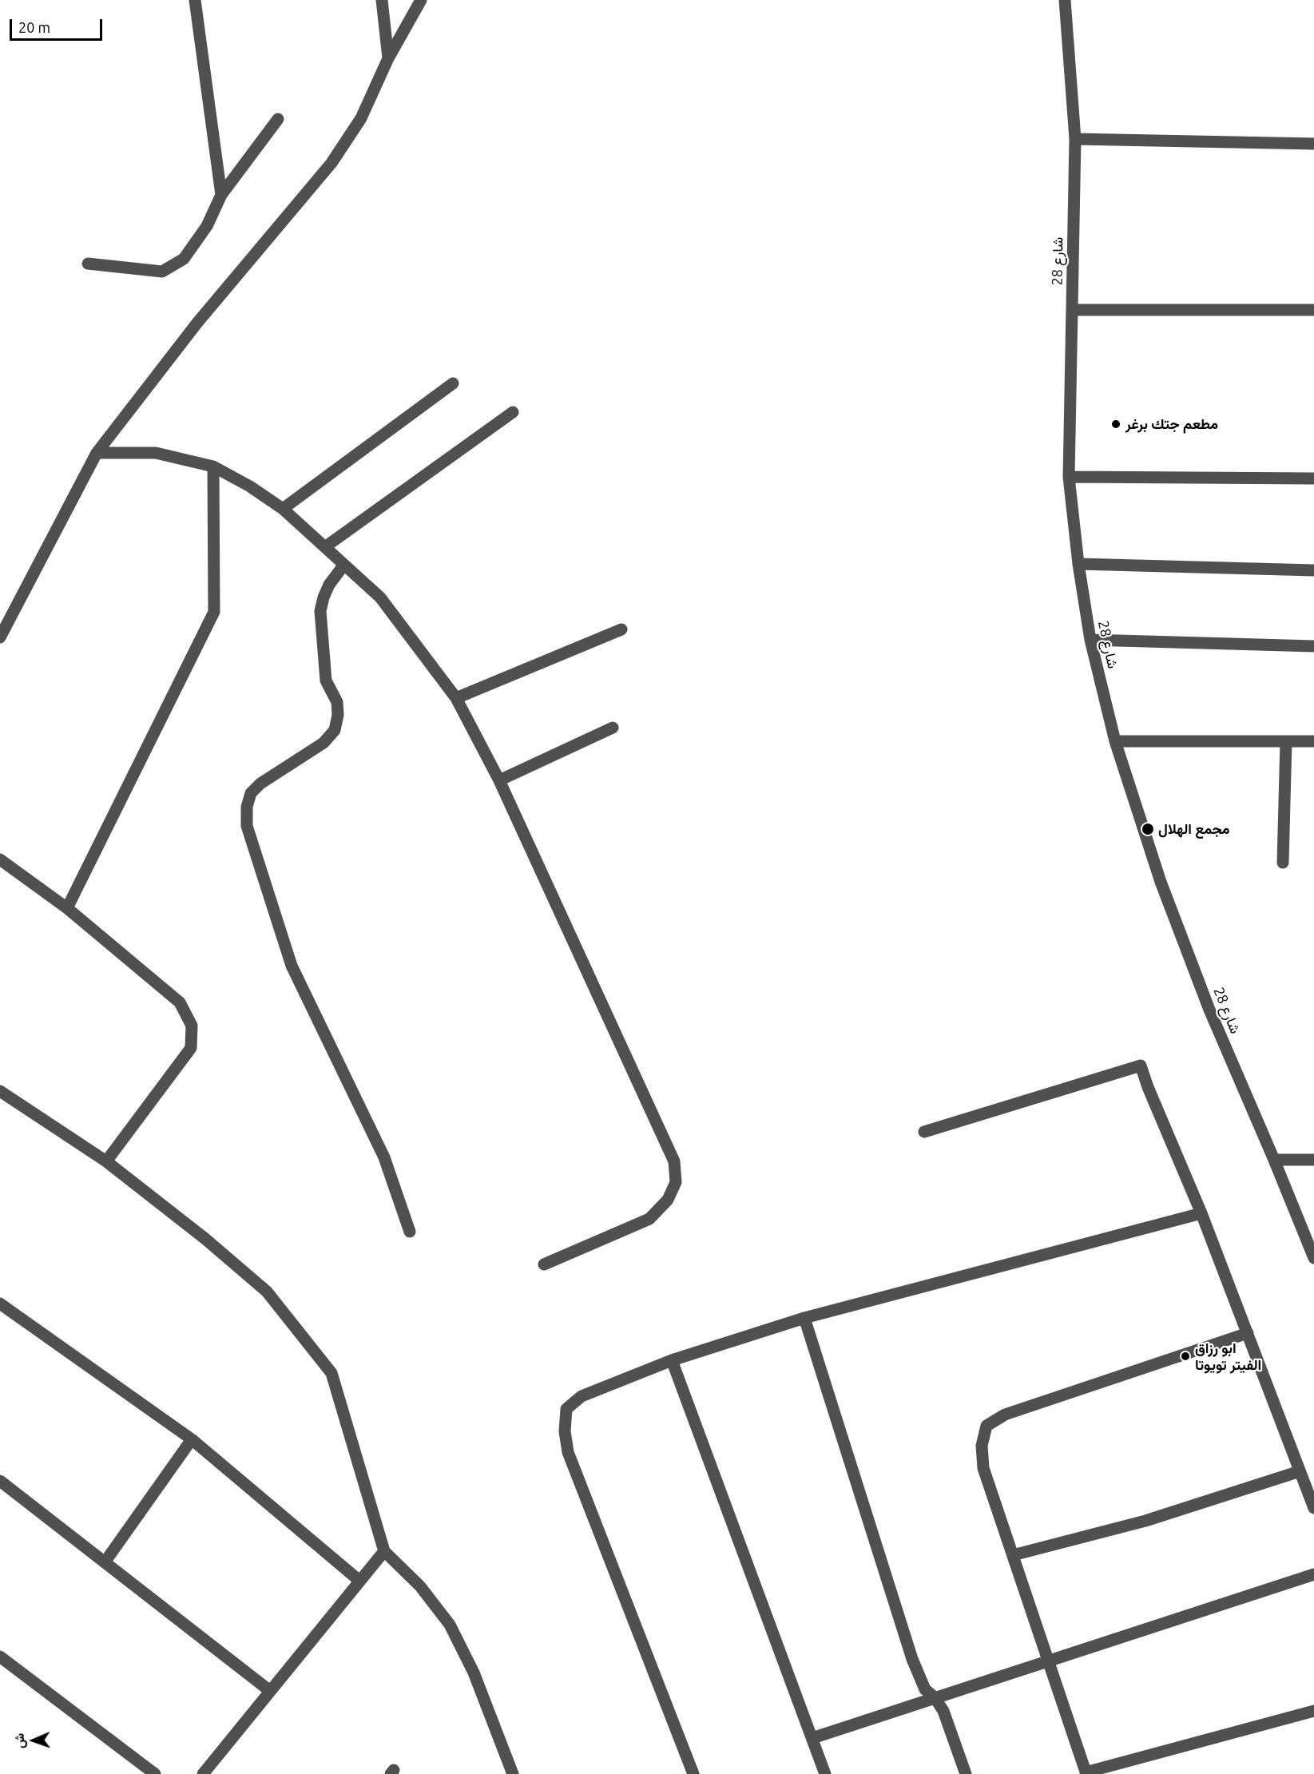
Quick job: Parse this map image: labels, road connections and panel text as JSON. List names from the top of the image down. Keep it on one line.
{"streets":{"street":["شارع 28"]},"places":["مطعم جتك برغر","مجمع الهلال","ابو رزاق الفيتر تويوتا"],"scale_bar":"20 m","north":"left"}
